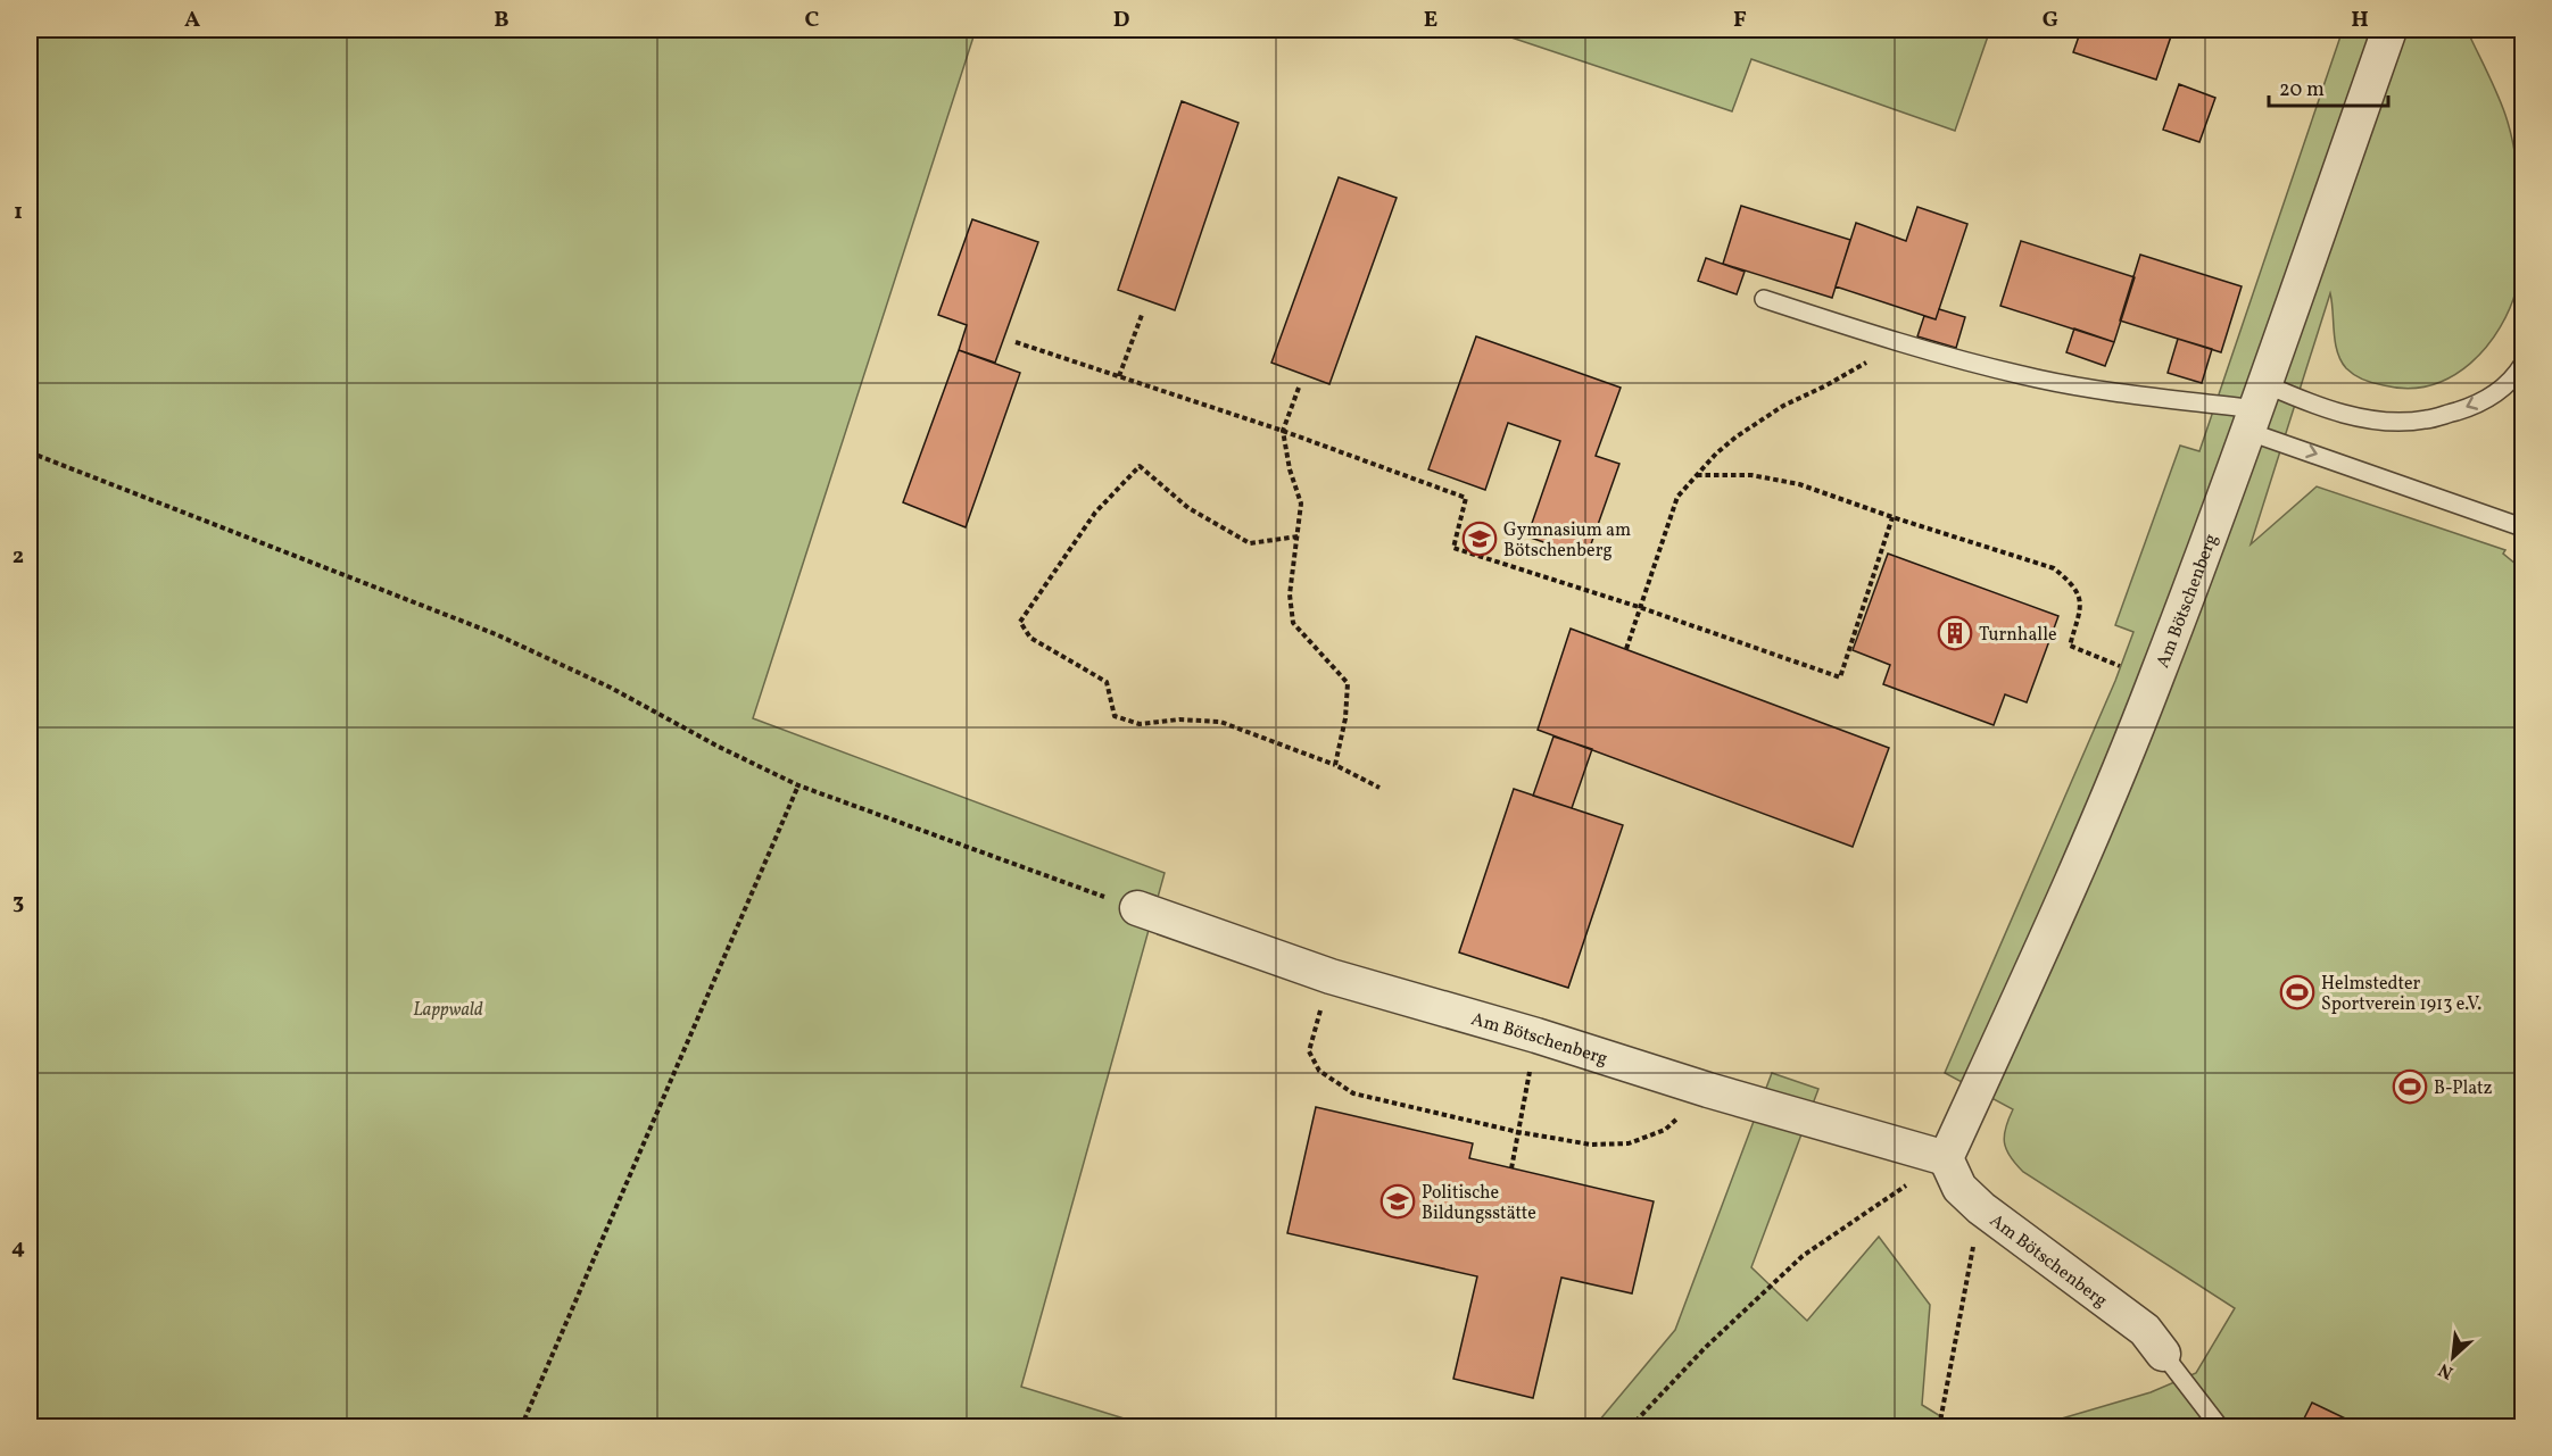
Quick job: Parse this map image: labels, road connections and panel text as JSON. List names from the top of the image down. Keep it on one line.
{"streets":{"street":["Am Bötschenberg"]},"parks":["Lappwald"],"places":{"school or university":["Gymnasium am Bötschenberg","Politische Bildungsstätte"],"building":["Turnhalle"],"sports":["Helmstedter Sportverein 1913 e.V.","B-Platz"]},"scale_bar":"20 m","north":"bottom left","grid":{"columns":["A","B","C","D","E","F","G","H"],"rows":["1","2","3","4"]}}
